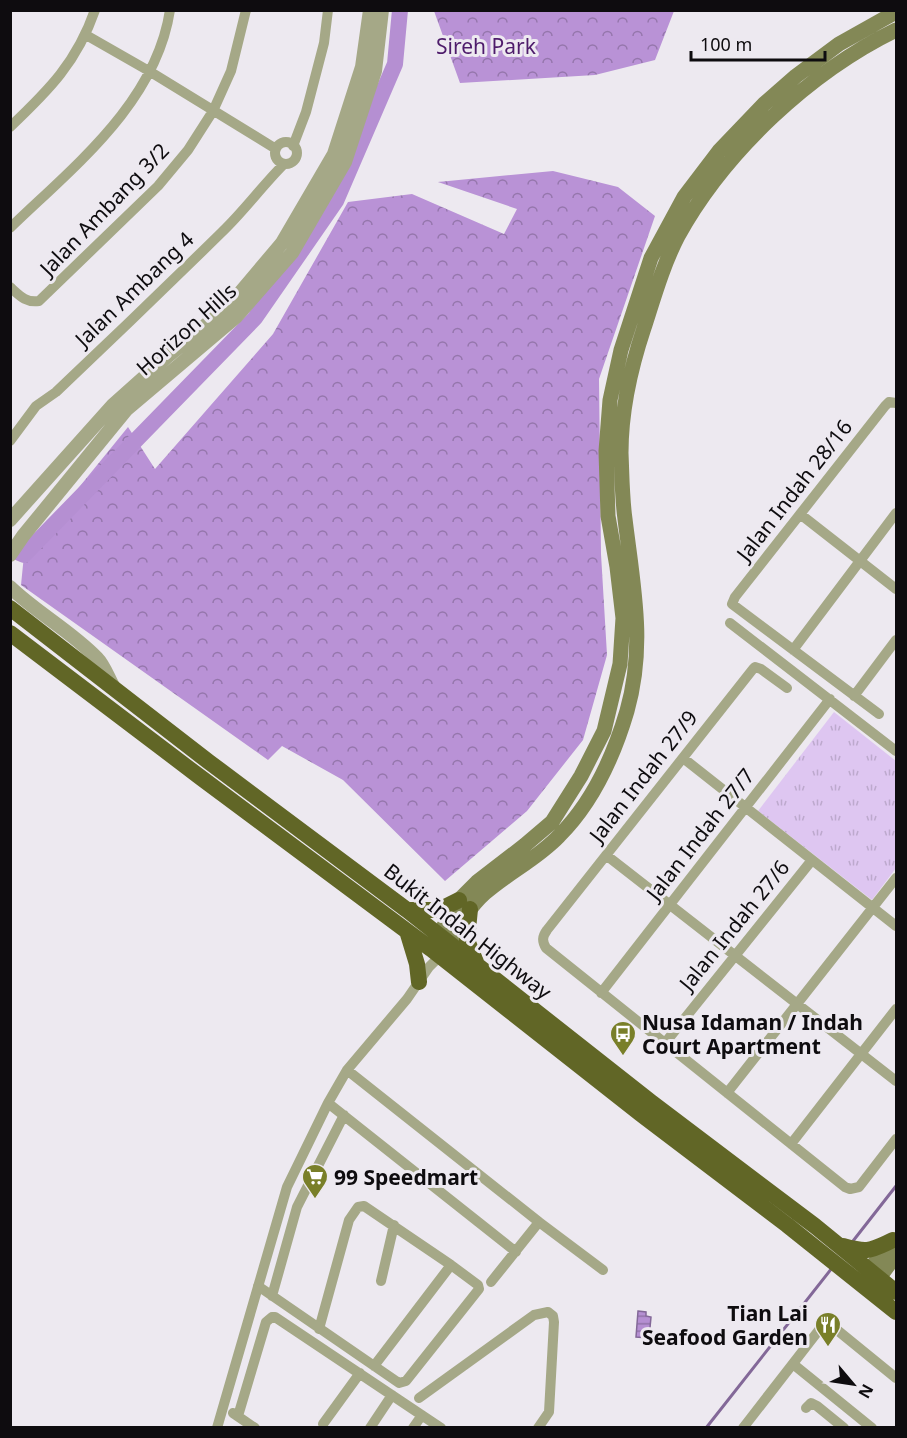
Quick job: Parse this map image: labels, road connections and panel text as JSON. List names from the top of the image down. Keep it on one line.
{"streets":{"highway":["Bukit Indah Highway"],"street":["Jalan Ambang 3/2","Jalan Ambang 4","Horizon Hills","Jalan Indah 28/16","Jalan Indah 27/9","Jalan Indah 27/7","Jalan Indah 27/6"]},"crossings":[["Jalan Indah 27/9","Jalan Indah 27/7"]],"parks":["Sireh Park"],"places":{"bus stop":["Nusa Idaman / Indah Court Apartment"],"supermarket":["99 Speedmart"],"restaurant":["Tian Lai Seafood Garden"]},"scale_bar":"100 m","north":"bottom right"}
